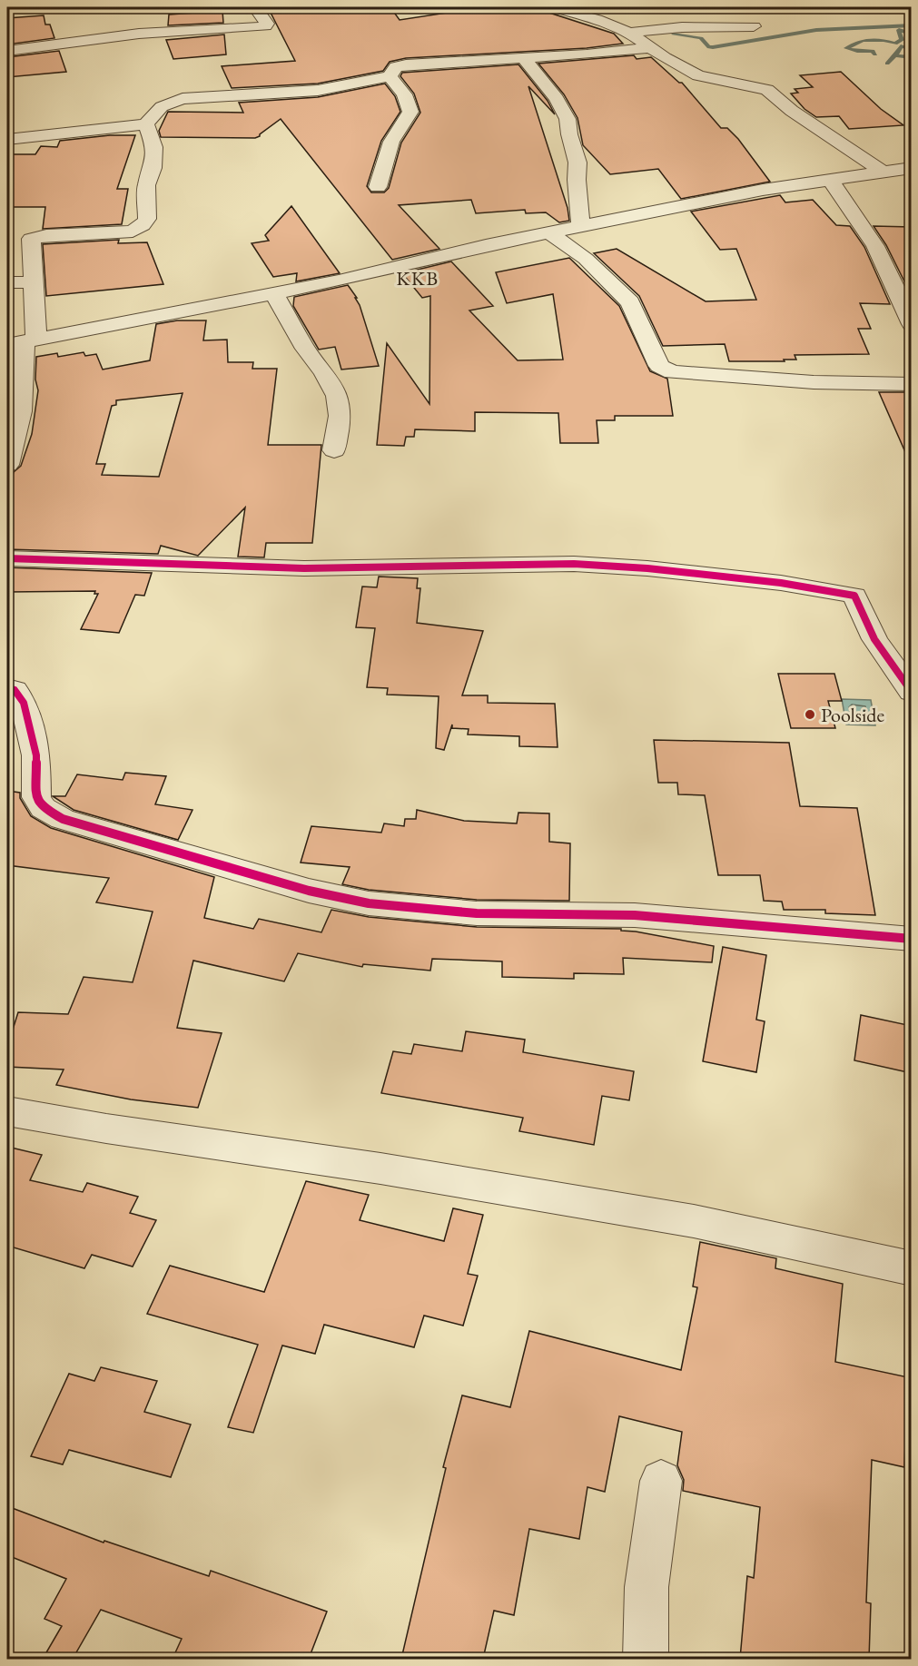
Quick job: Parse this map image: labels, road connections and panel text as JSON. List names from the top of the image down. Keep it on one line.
{"districts":["KKB"],"places":["Poolside"]}
